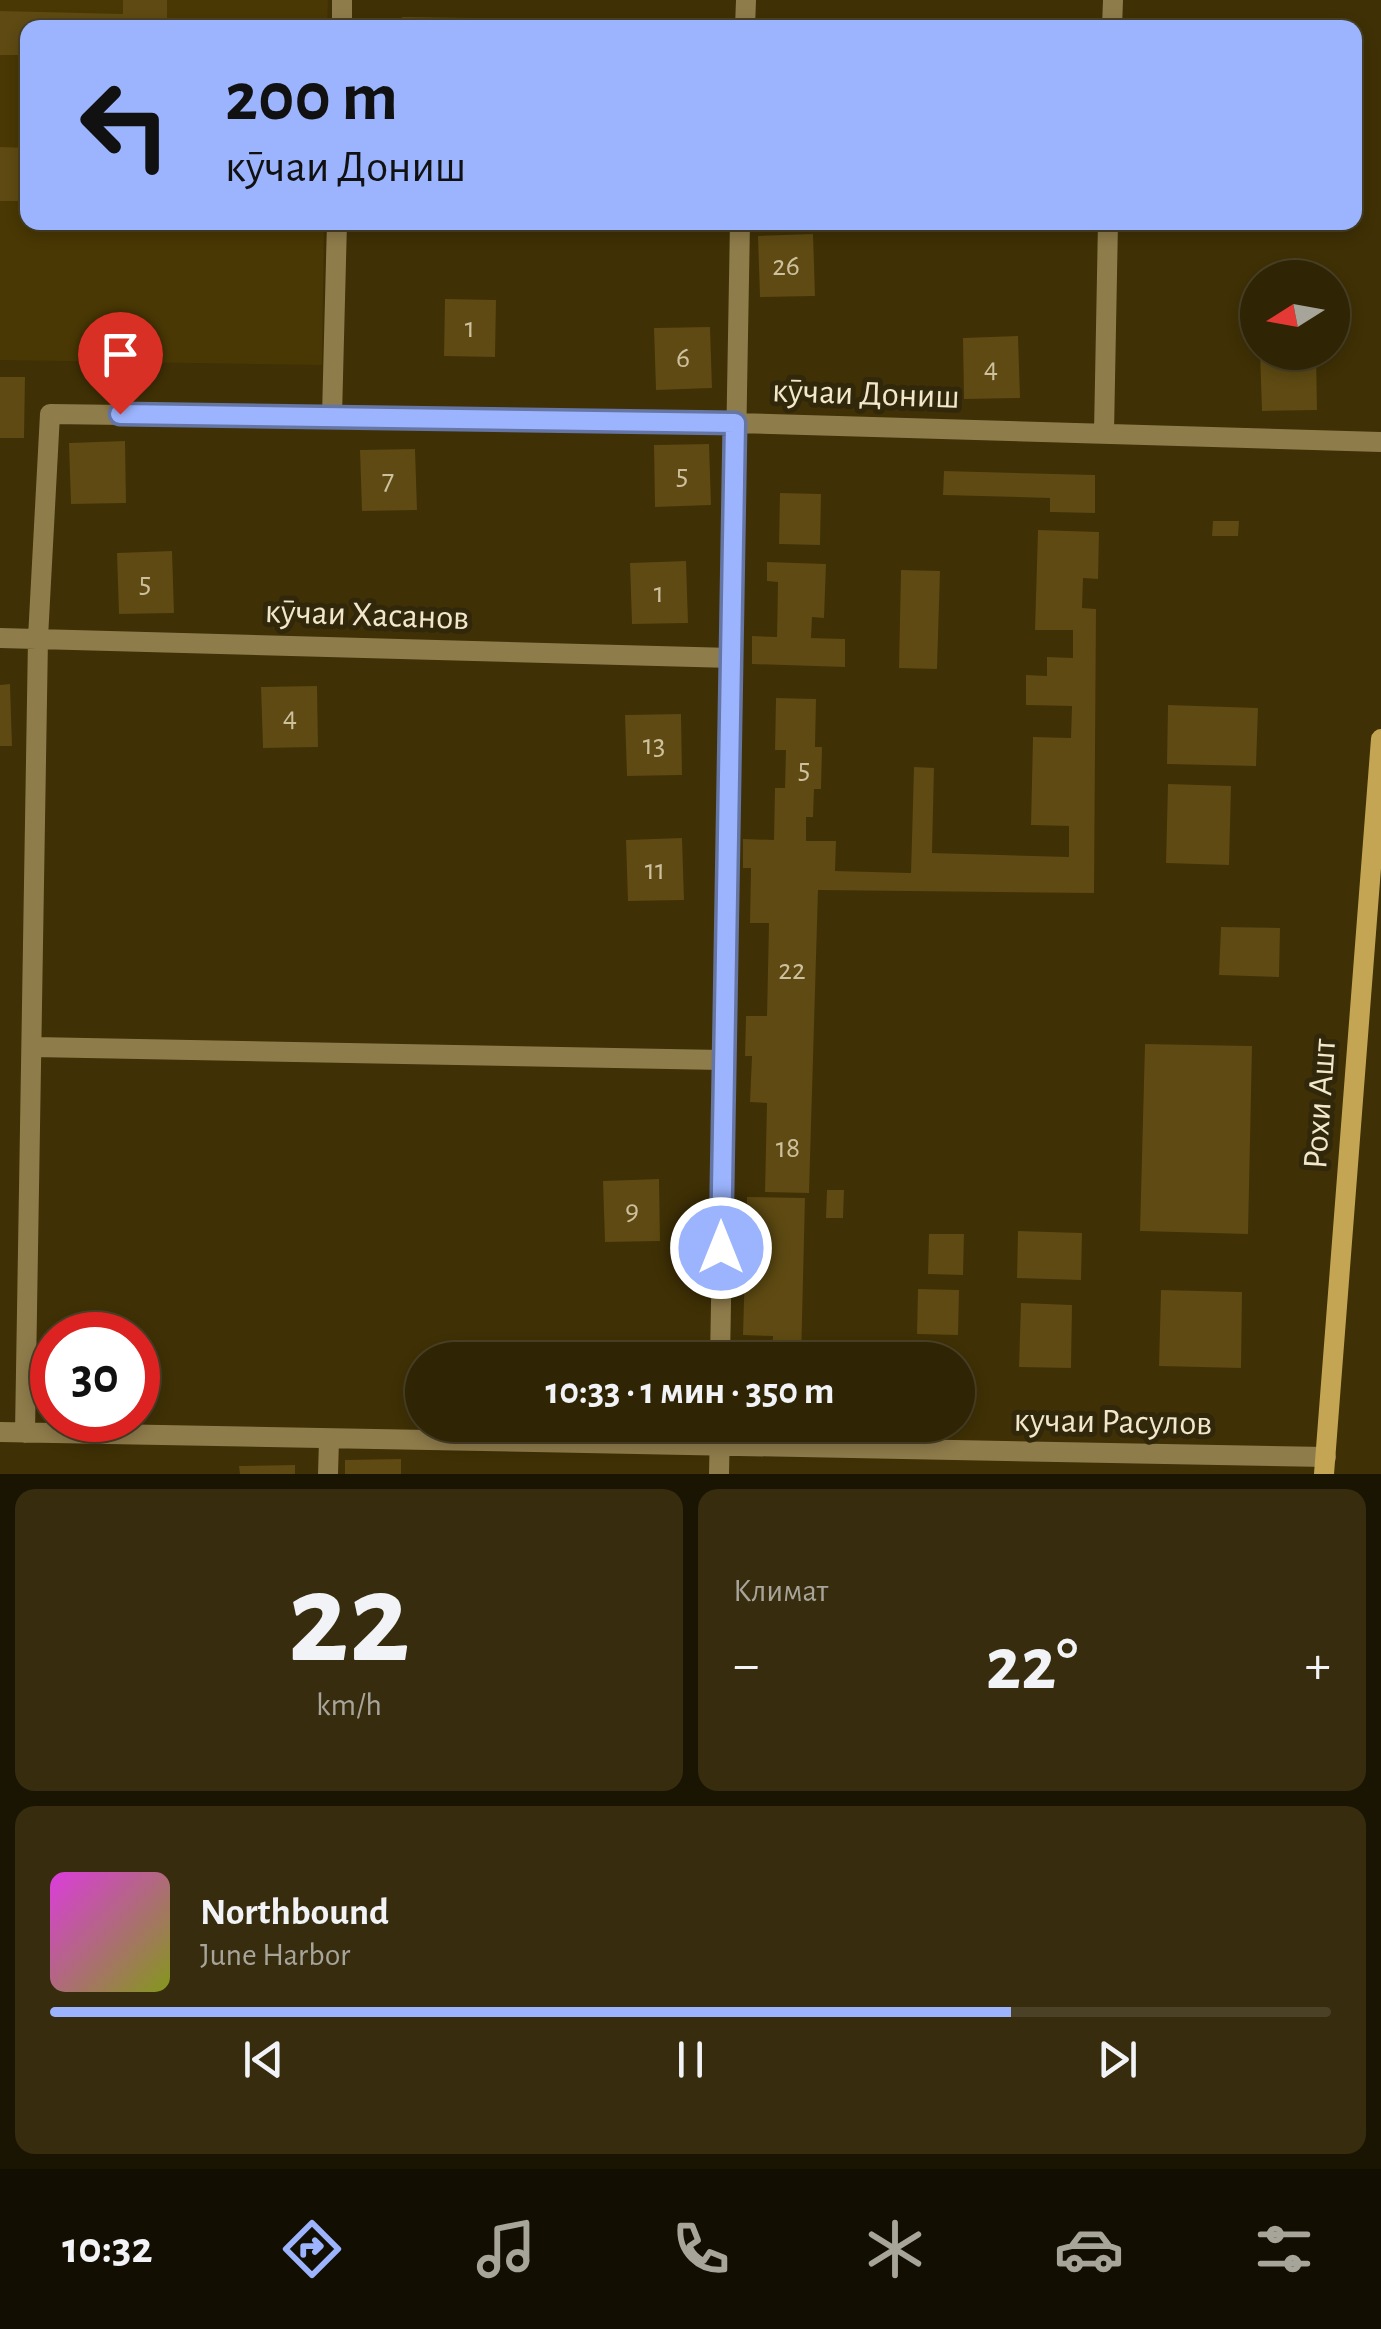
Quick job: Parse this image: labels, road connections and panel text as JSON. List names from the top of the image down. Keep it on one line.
{"streets":{"main road":["Рохи Ашт"],"street":["кӯчаи Дониш","кӯчаи Хасанов","кучаи Расулов"]},"crossings":[["кӯчаи Дониш","кӯчаи Хасанов"],["Рохи Ашт","кучаи Расулов"]],"house_numbers":["26","1","6","4","5","7","5","1","4","13","5","11","22","18","9"],"north":"left","page":{"turn":["200 m","кӯчаи Дониш"],"limit":"30","trip":"10:33 · 1 мин · 350 m","tile":[["22","km/h"],"Климат"],"heat":["−","22°","+"],"song":["Northbound","June Harbor"],"tabs":"10:32"}}
